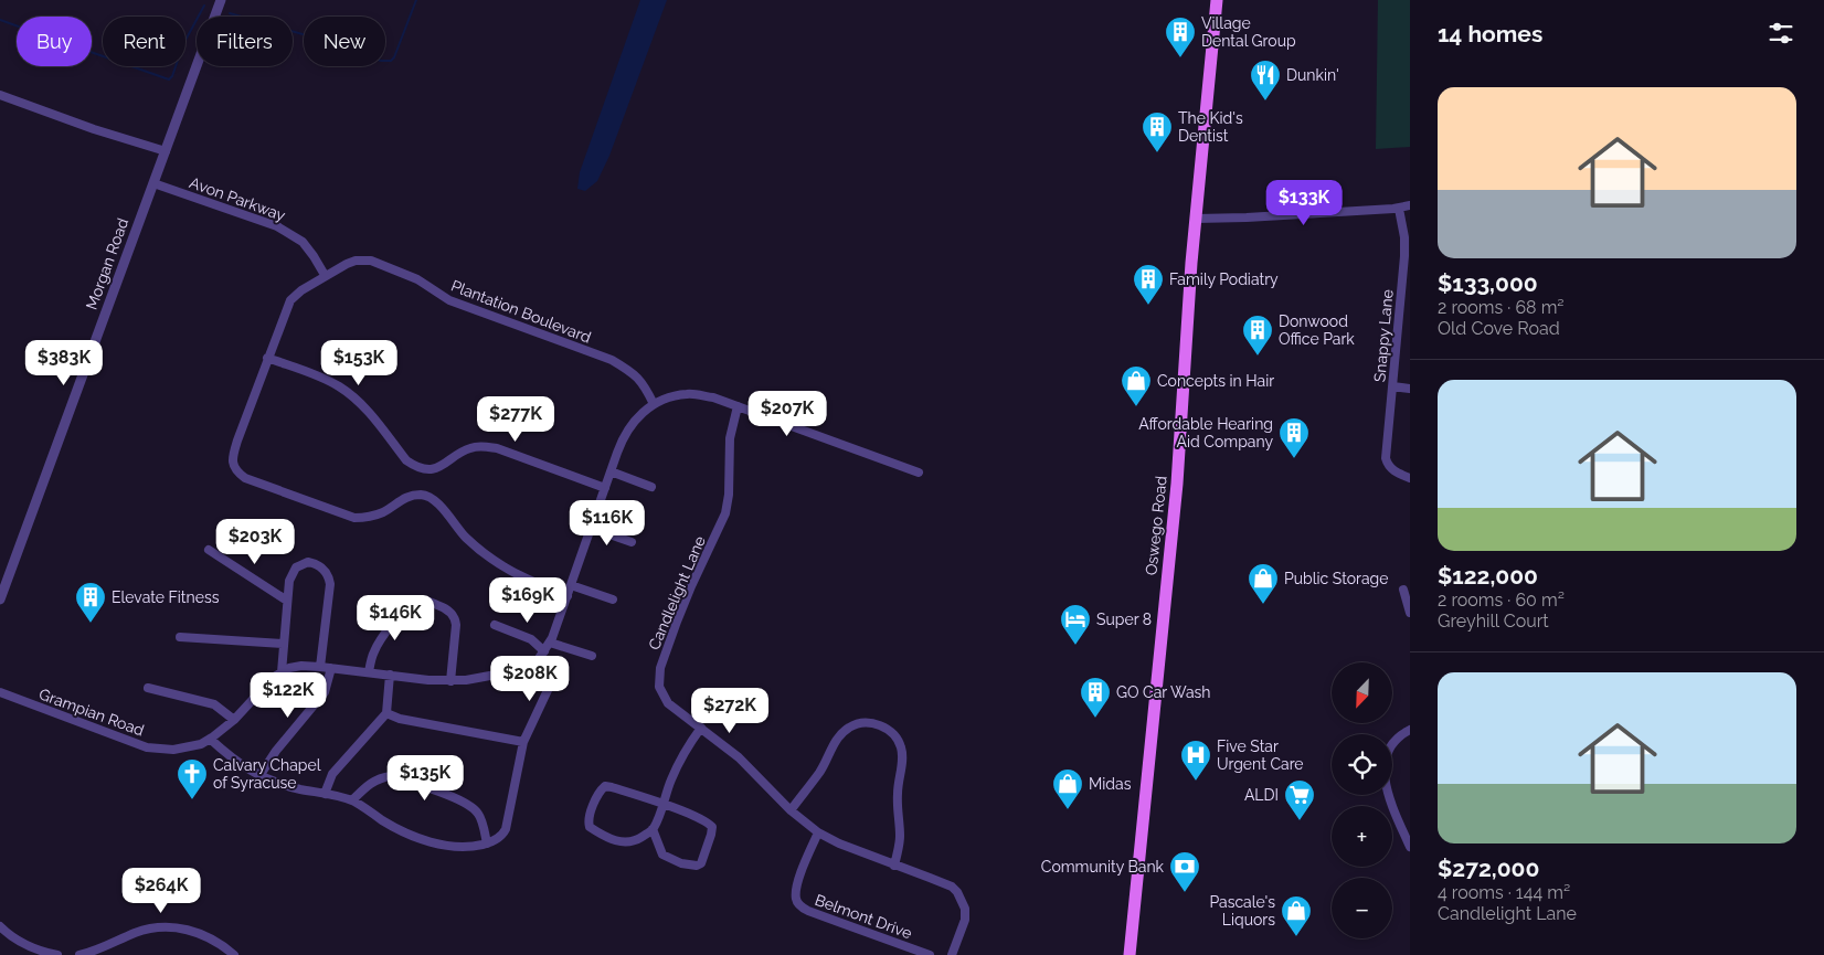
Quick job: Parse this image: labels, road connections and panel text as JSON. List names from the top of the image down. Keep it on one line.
{"streets":{"main road":["Oswego Road"],"street":["Avon Parkway","Morgan Road","Plantation Boulevard","Snappy Lane","Candlelight Lane","Grampian Road","Belmont Drive"]},"crossings":[["Avon Parkway","Morgan Road"],["Avon Parkway","Plantation Boulevard"],["Candlelight Lane","Belmont Drive"]],"places":{"building":["Village Dental Group","The Kid's Dentist","Family Podiatry","Donwood Office Park","Affordable Hearing Aid Company","Elevate Fitness","GO Car Wash"],"restaurant":["Dunkin'"],"shop":["Concepts in Hair","Public Storage","Midas","Pascale's Liquors"],"hotel":["Super 8"],"hospital":["Five Star Urgent Care"],"church":["Calvary Chapel of Syracuse"],"supermarket":["ALDI"],"bank":["Community Bank"]},"north":"bottom left","page":{"heading":"14 homes","chip":["Buy","Rent","Filters","New"],"list":[{"name":"$133,000","note":"2 rooms · 68 m² · Old Cove Road"},{"name":"$122,000","note":"2 rooms · 60 m² · Greyhill Court"},{"name":"$272,000","note":"4 rooms · 144 m² · Candlelight Lane"}],"price":["$133K","$383K","$153K","$207K","$277K","$116K","$203K","$169K","$146K","$208K","$122K","$272K","$135K","$264K"],"map_buttons":["+","−"]}}
